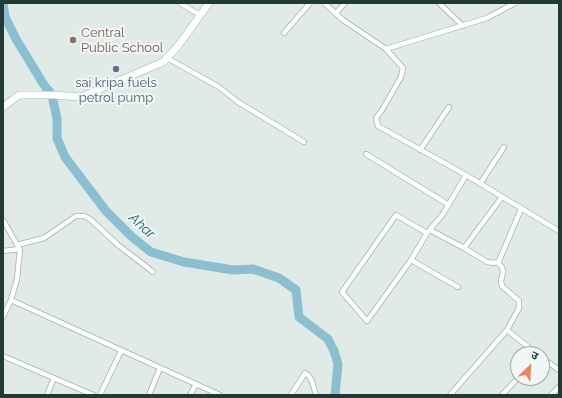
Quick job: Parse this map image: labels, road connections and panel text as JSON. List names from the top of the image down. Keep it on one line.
{"water":["Ahar"],"places":["Central Public School","sai kripa fuels petrol pump"],"north":"top right"}
